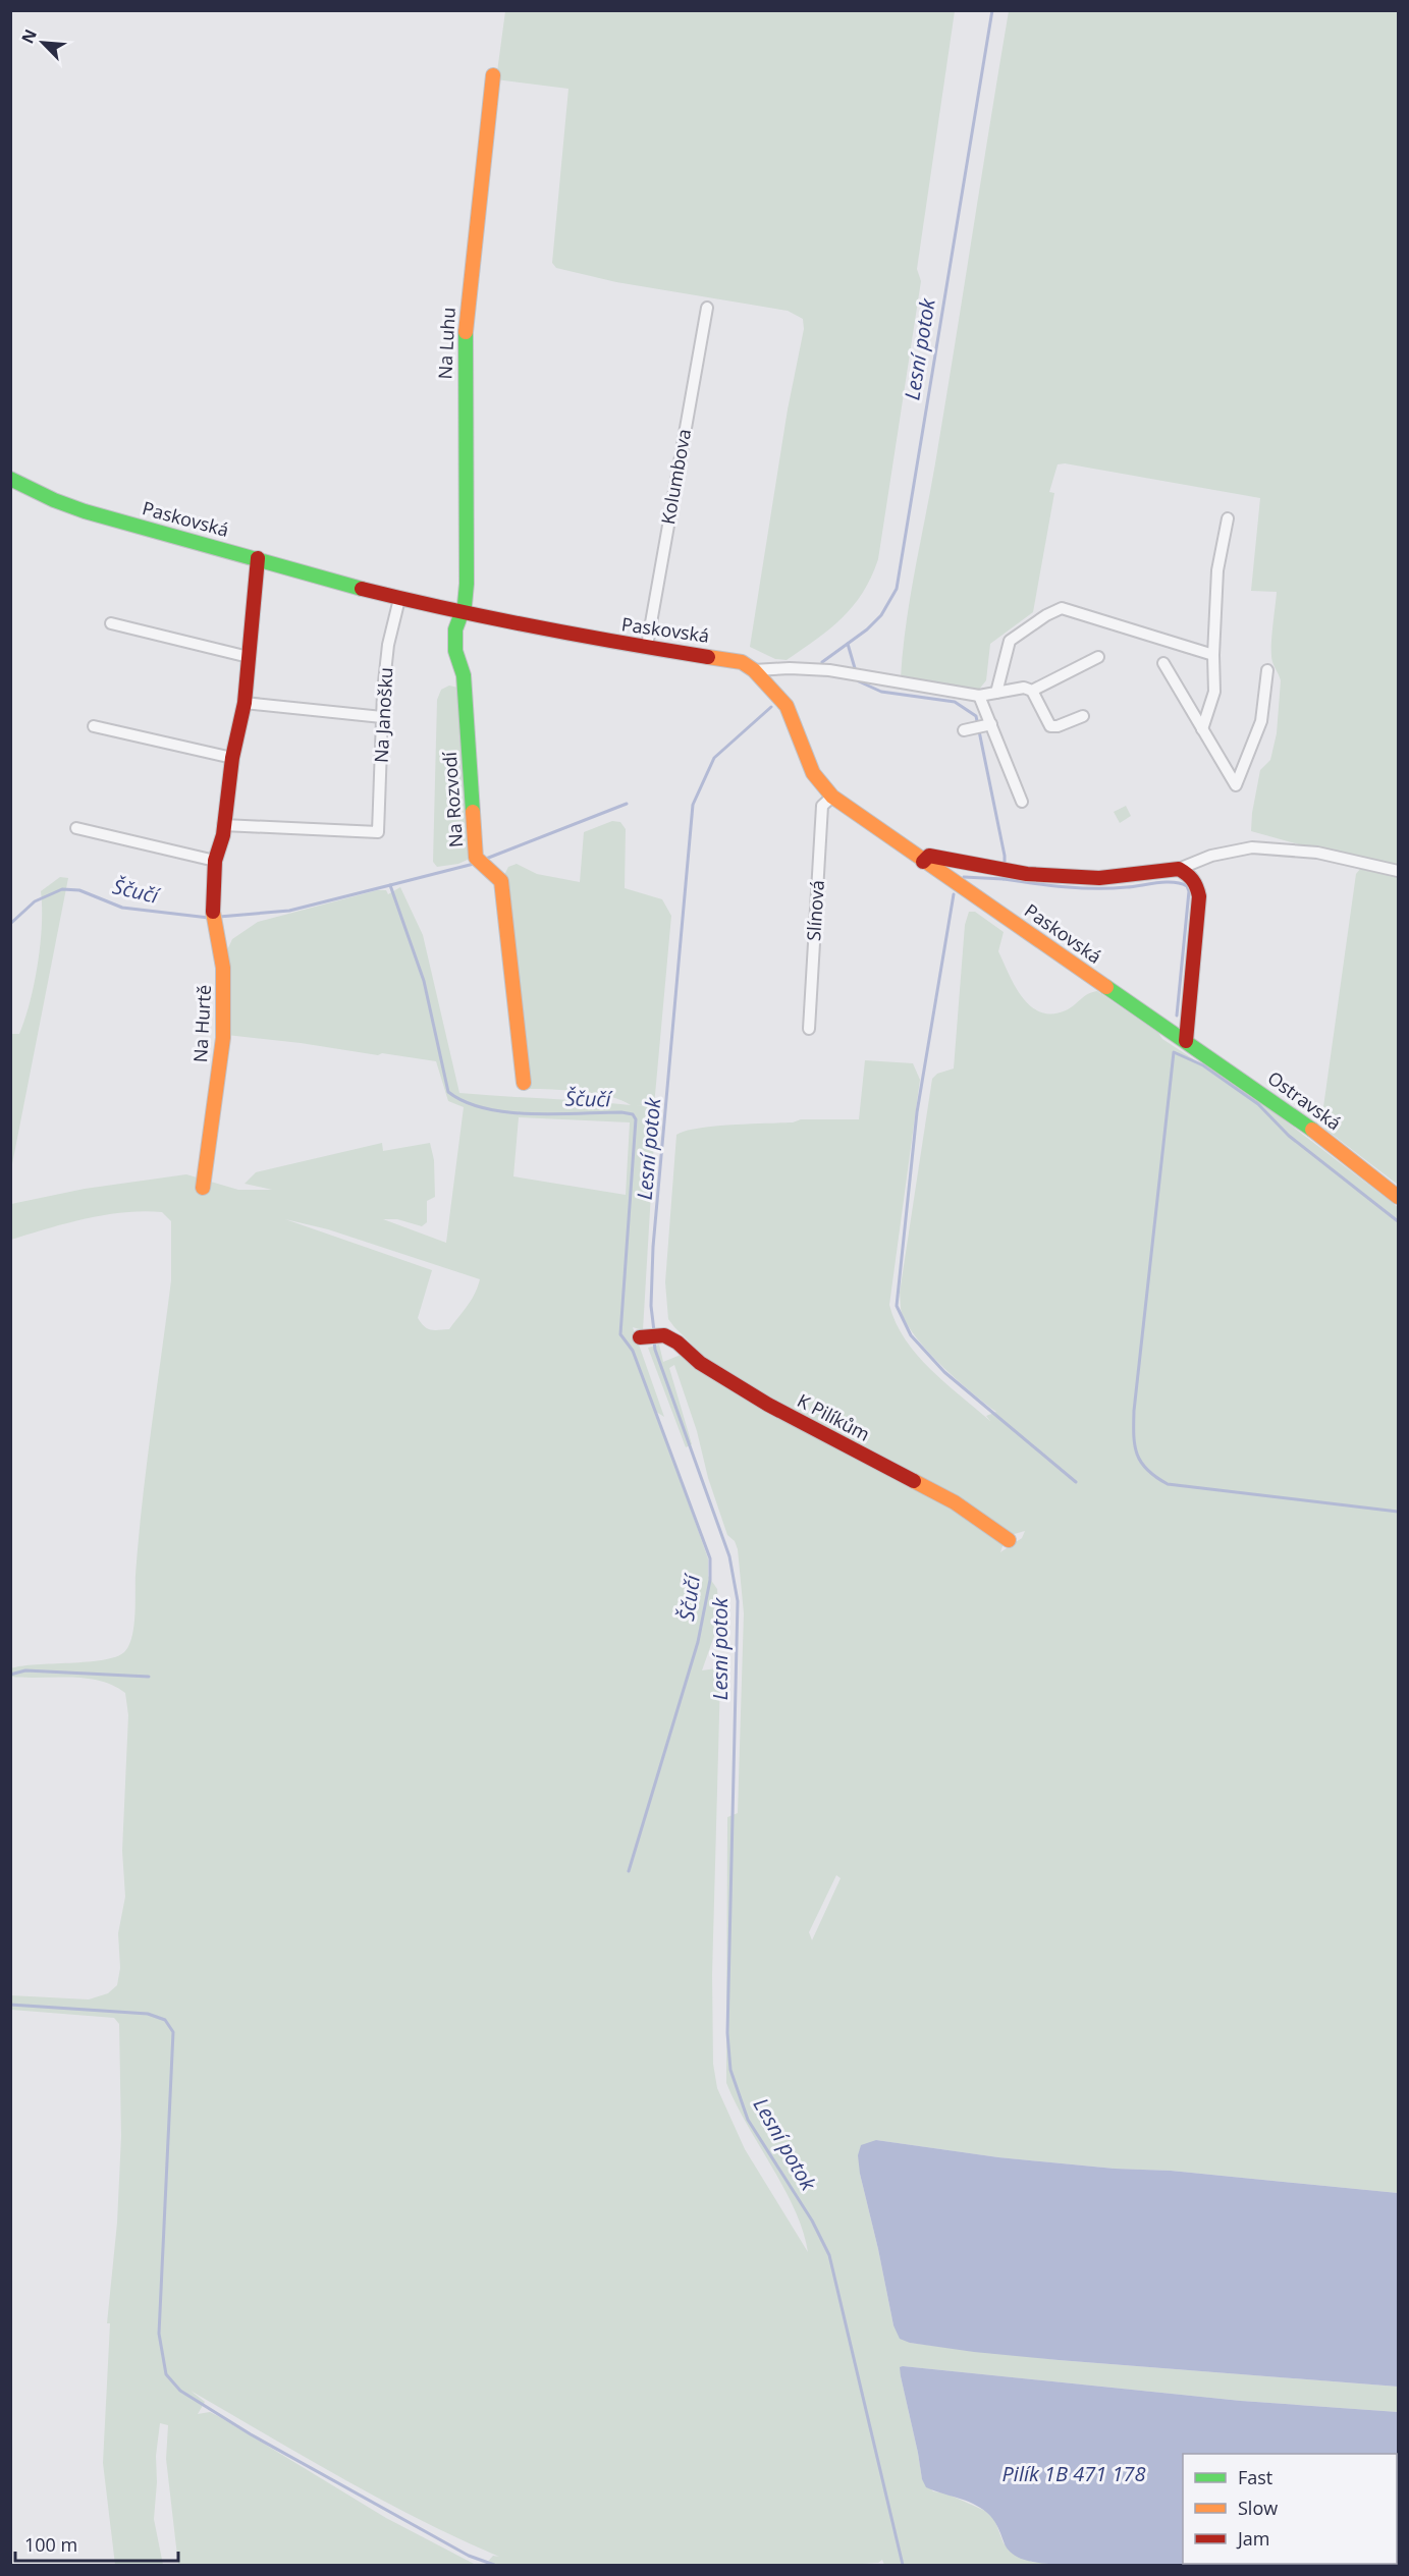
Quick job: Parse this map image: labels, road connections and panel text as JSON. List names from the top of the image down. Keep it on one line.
{"streets":{"street":["Na Luhu","Kolumbova","Paskovská","Na Janošku","Na Rozvodí","Slínová","Na Hurtě","Ostravská","K Pilíkům"]},"crossings":[["Na Luhu","Paskovská"],["Na Luhu","Na Rozvodí"],["Kolumbova","Paskovská"],["Paskovská","Na Janošku"],["Paskovská","Na Rozvodí"],["Paskovská","Slínová"],["Paskovská","Na Hurtě"],["Paskovská","Ostravská"],["Na Janošku","Na Hurtě"]],"water":["Lesní potok","Ščučí","Pilík 1B 471 178"],"legend":["Fast","Slow","Jam"],"scale_bar":"100 m","north":"top left"}
